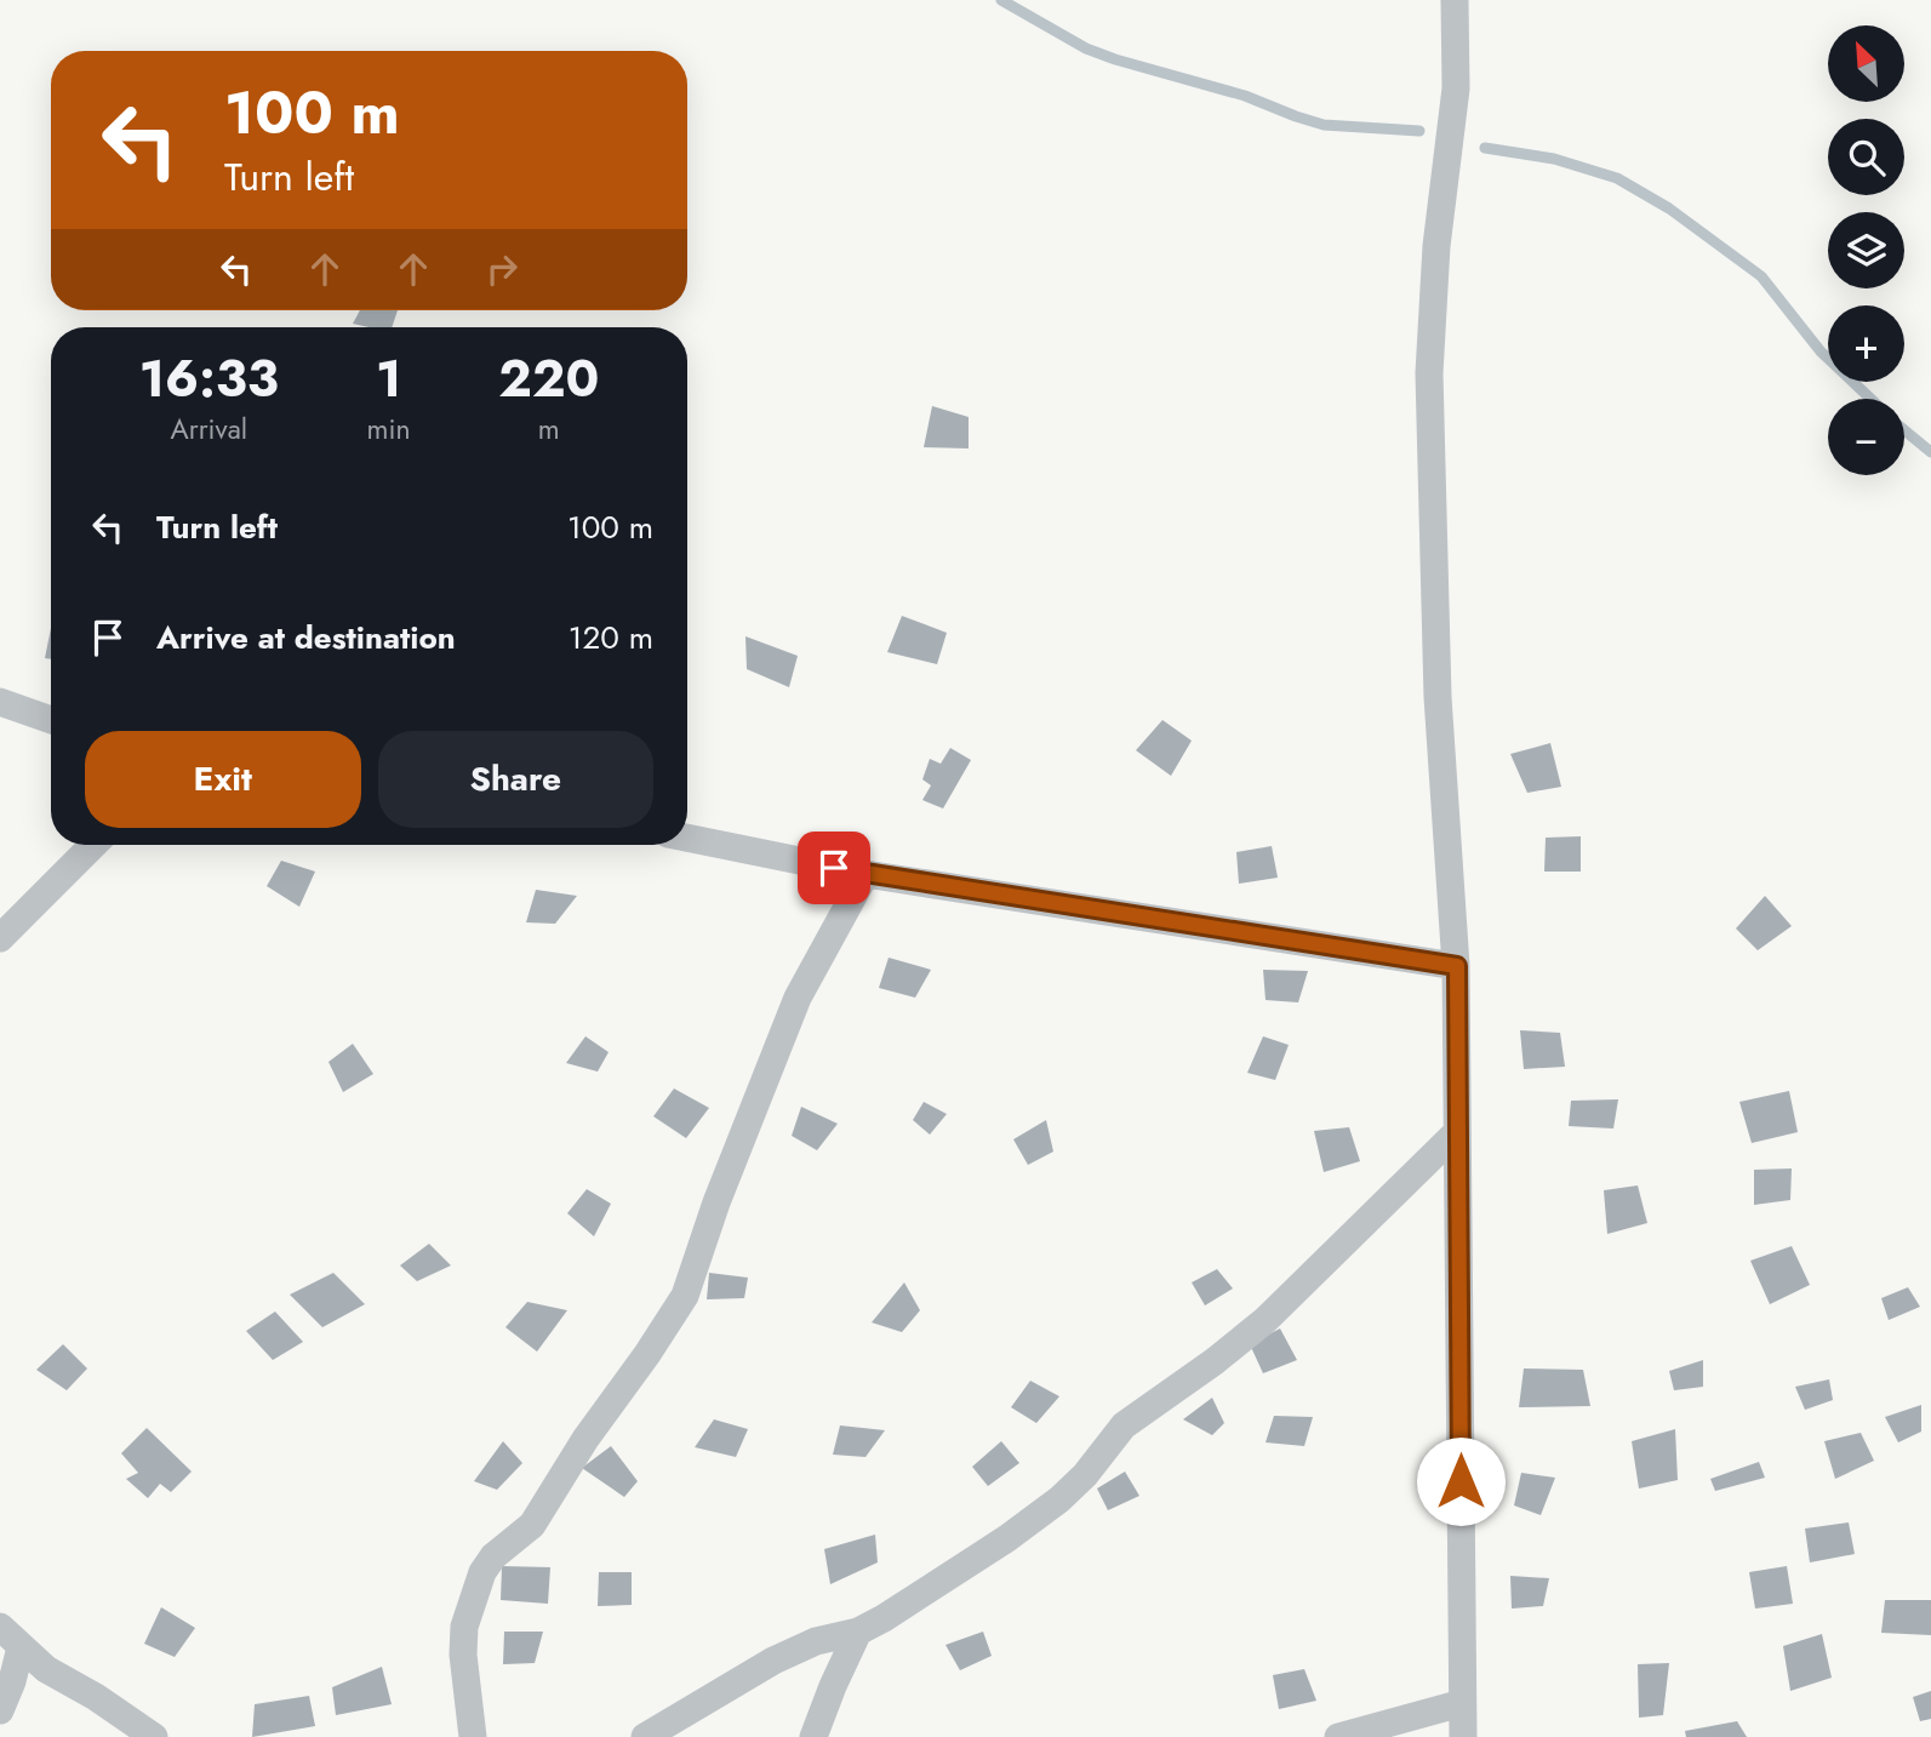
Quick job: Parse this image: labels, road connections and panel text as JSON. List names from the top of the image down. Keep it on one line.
{"north":"top left","page":{"map_buttons":["+","−"],"turn":["100 m","Turn left"],"eta":["16:33","Arrival","1","min","220","m"],"list":[{"name":"Turn left","value":"100 m"},{"name":"Arrive at destination","value":"120 m"}],"buttons":["Exit","Share"]}}
